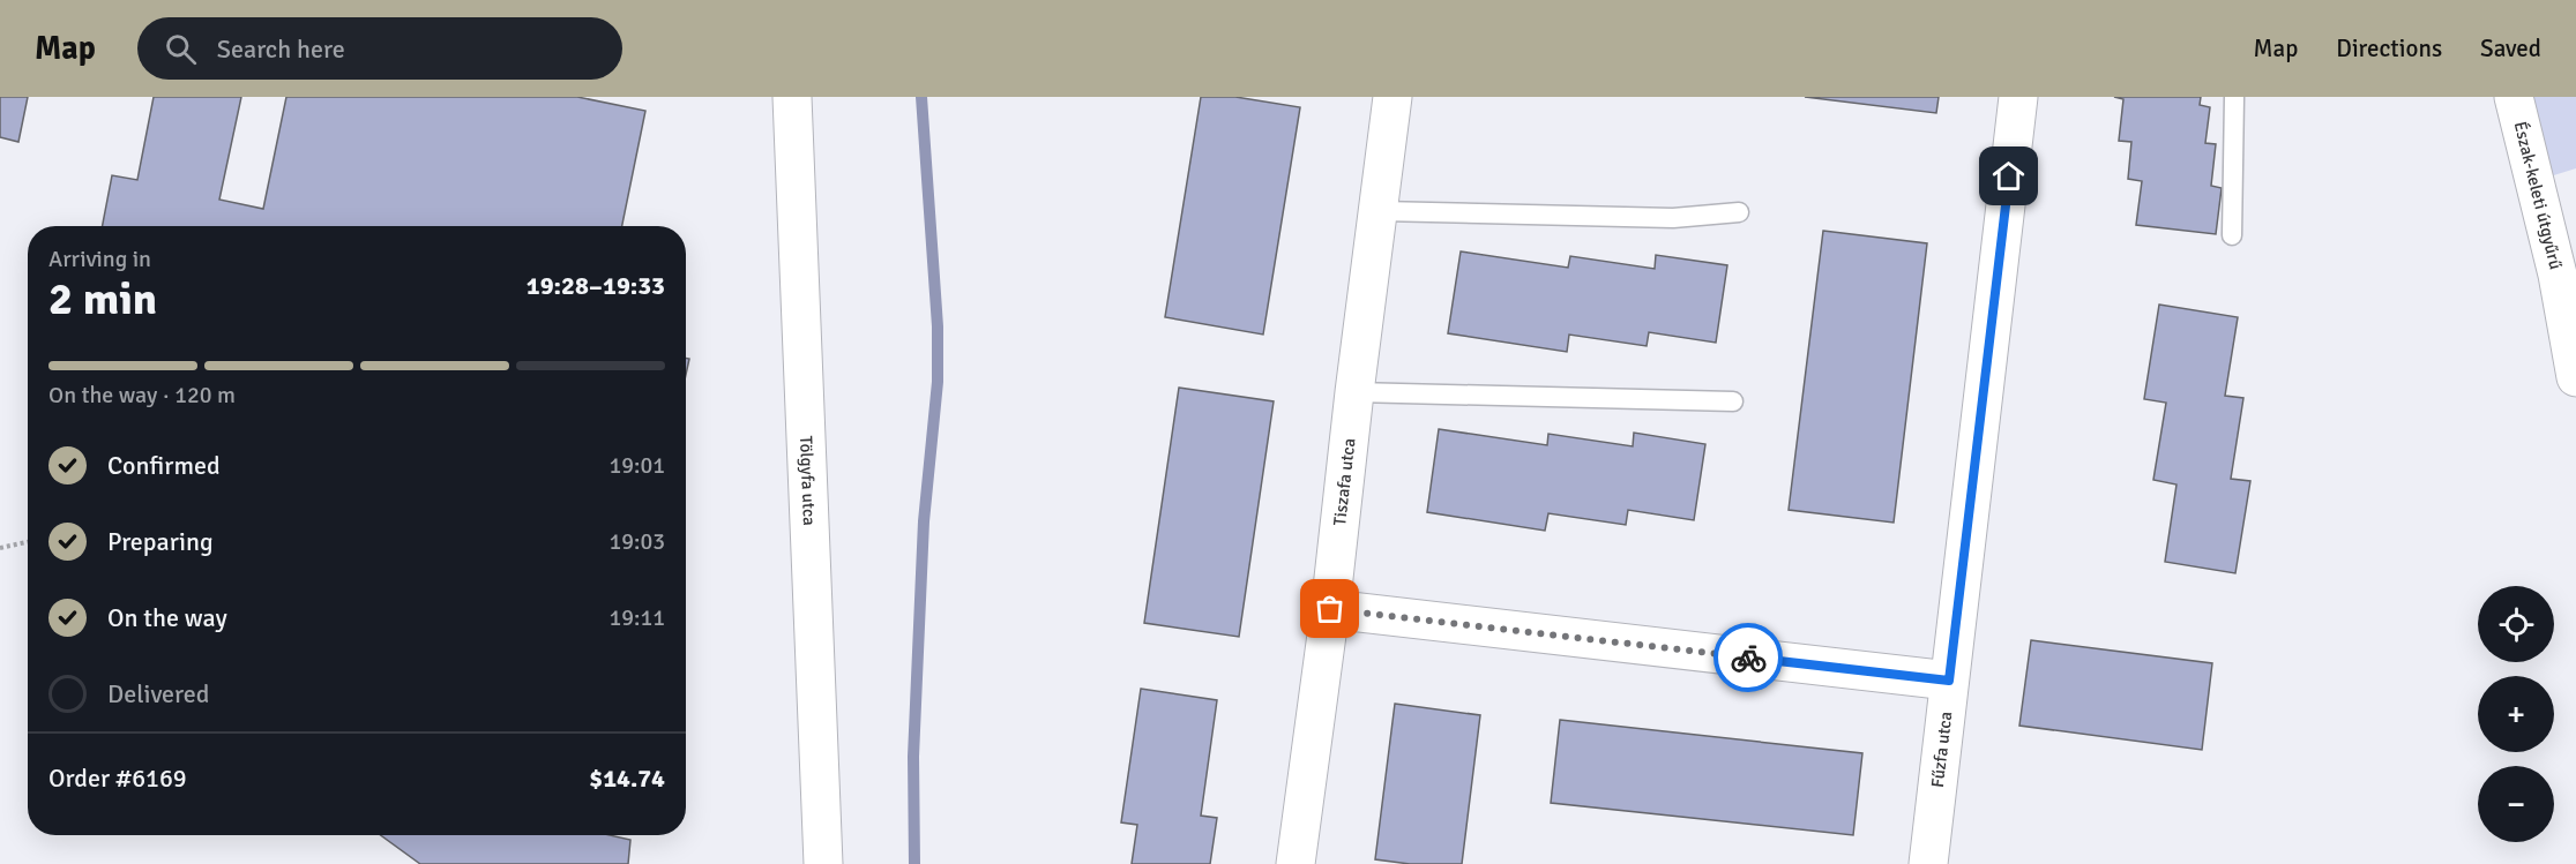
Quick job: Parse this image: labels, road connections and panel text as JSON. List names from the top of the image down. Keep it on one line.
{"streets":{"street":["Észak-keleti útgyűrű","Tölgyfa utca","Tiszafa utca","Fűzfa utca"]},"page":{"header":"Map","search":"Search here","nav":["Map","Directions","Saved"],"heading":["2 min","Arriving in","19:28–19:33"],"panel":["Order #6169","$14.74"],"bar":"On the way · 120 m","list":[["Confirmed","19:01"],["Preparing","19:03"],["On the way","19:11"],"Delivered"],"map_buttons":["+","−"]}}
